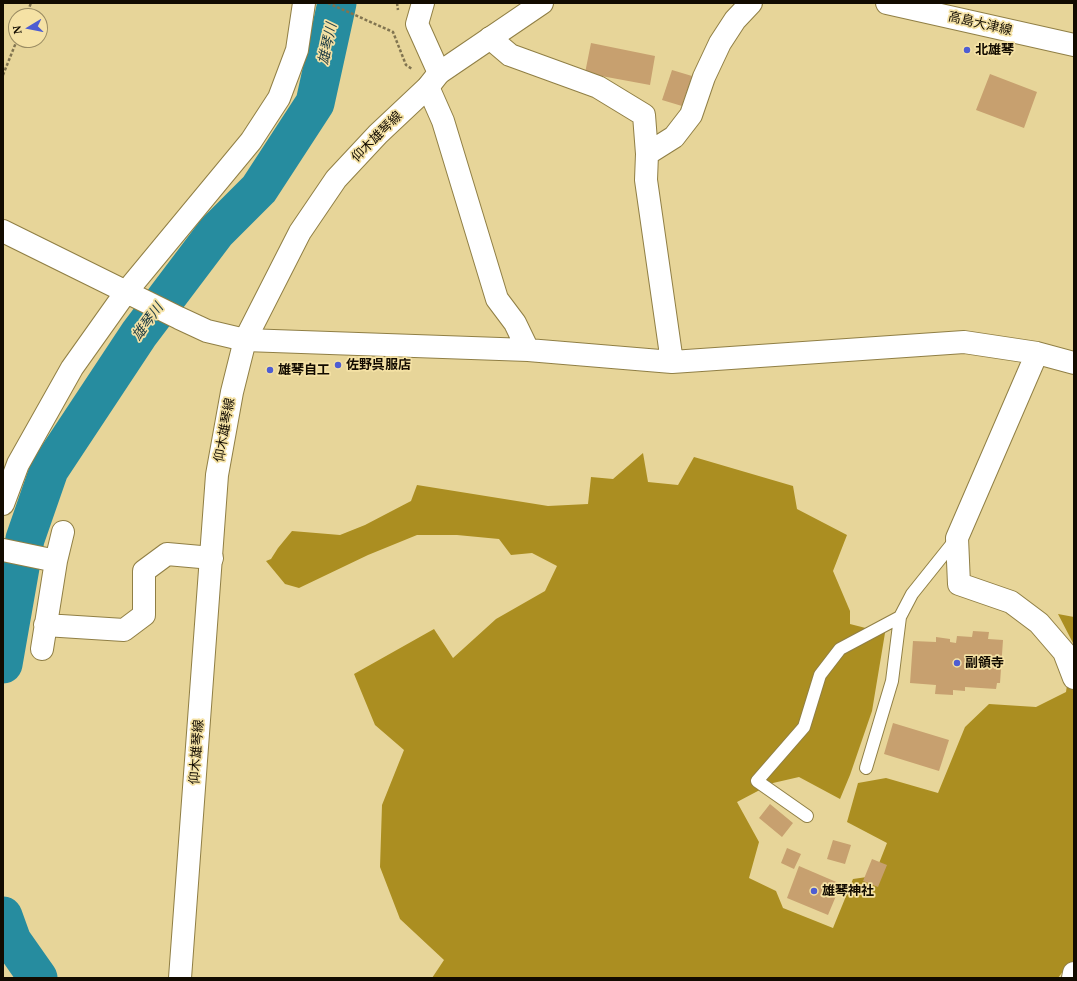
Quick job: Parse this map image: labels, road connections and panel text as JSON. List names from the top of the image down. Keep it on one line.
{"streets":{"street":["高島大津線","仰木雄琴線"]},"water":["雄琴川"],"places":["北雄琴","佐野呉服店","雄琴自工","副領寺","雄琴神社"],"north":"left"}
